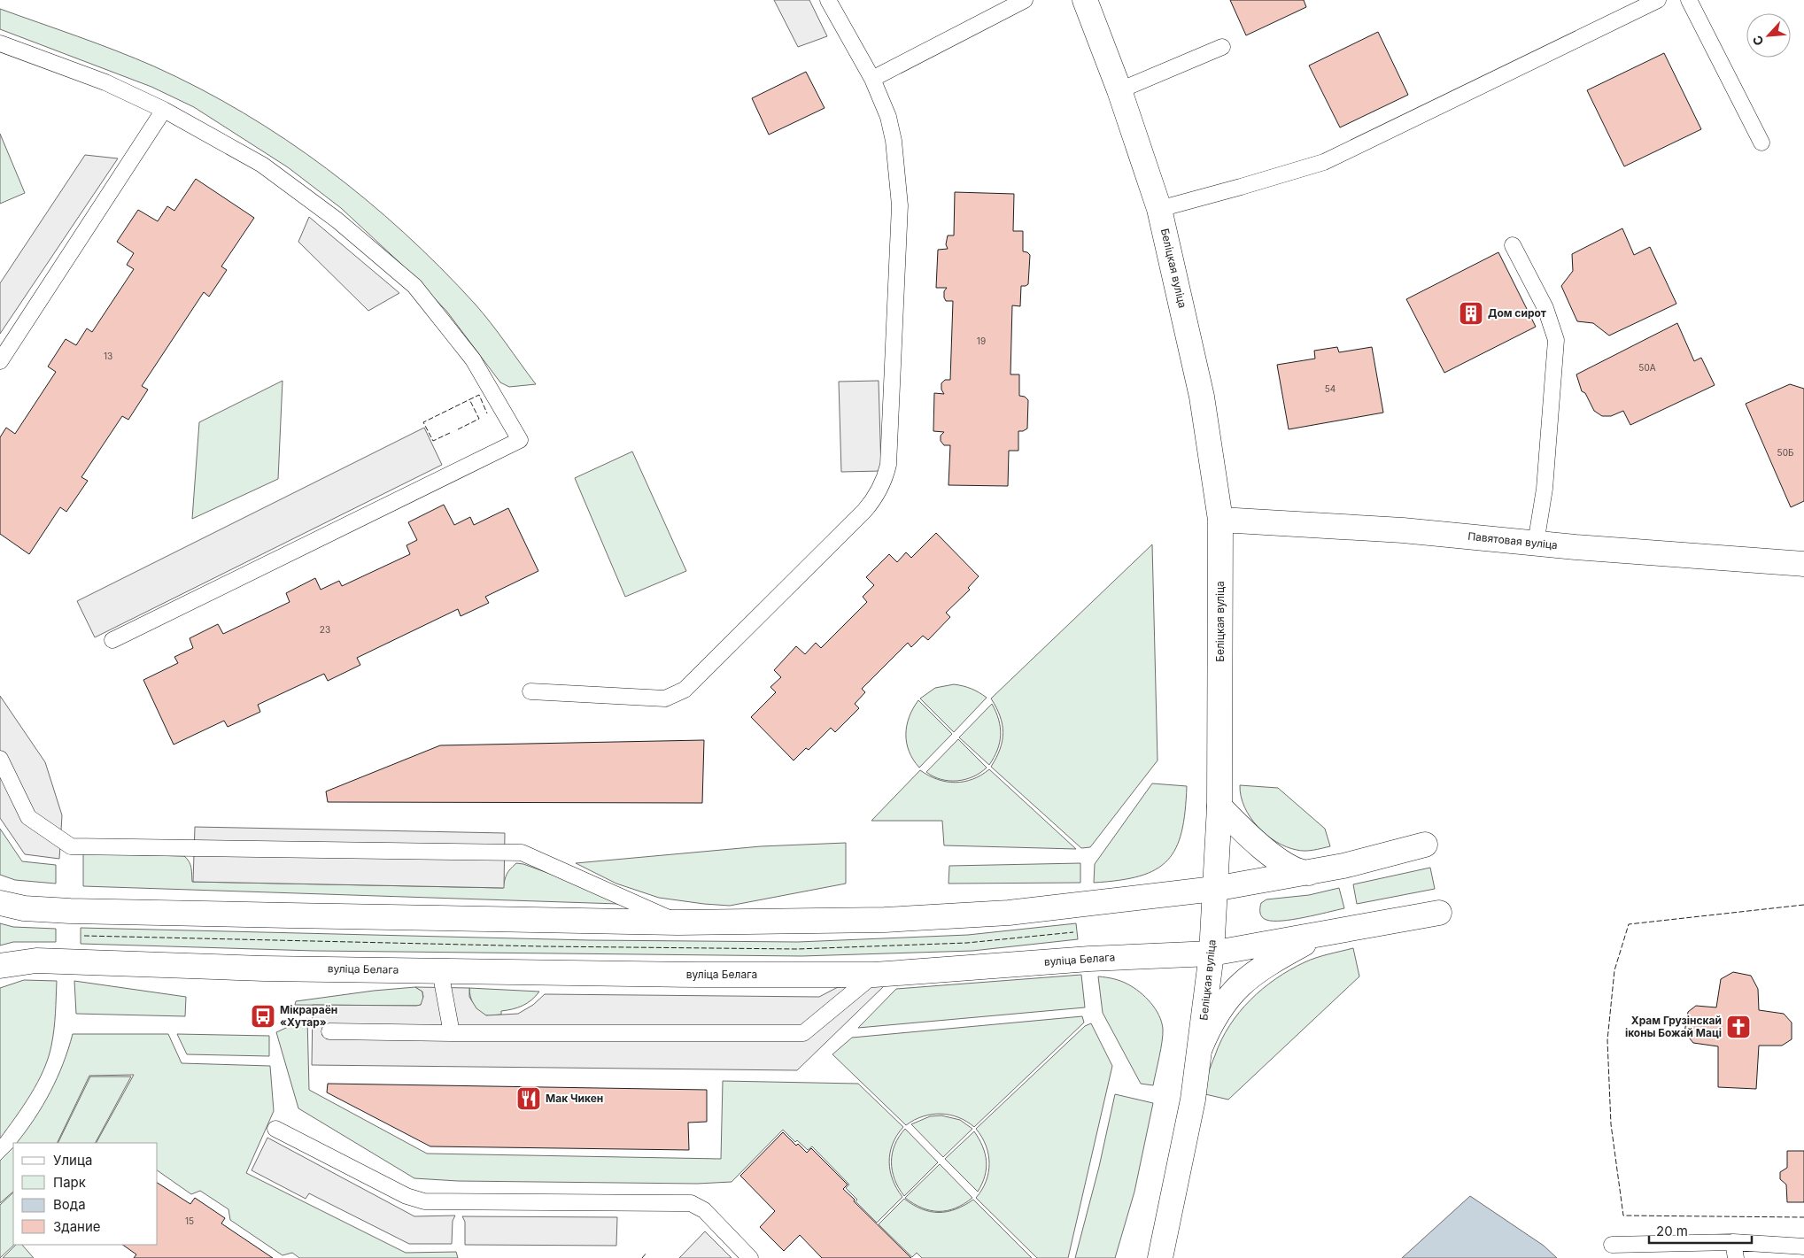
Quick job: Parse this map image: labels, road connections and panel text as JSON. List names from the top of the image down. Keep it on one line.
{"streets":{"street":["Беліцкая вуліца","Павятовая вуліца","вуліца Белага"]},"crossings":[["Беліцкая вуліца","Павятовая вуліца"],["Беліцкая вуліца","вуліца Белага"]],"places":{"building":["Дом сирот"],"bus stop":["Мікрараён «Хутар»"],"church":["Храм Грузінскай іконы Божай Маці"],"restaurant":["Мак Чикен"]},"house_numbers":["19","13","50А","54","50Б","23","15"],"legend":["Улица","Парк","Вода","Здание"],"scale_bar":"20 m","north":"bottom left"}
